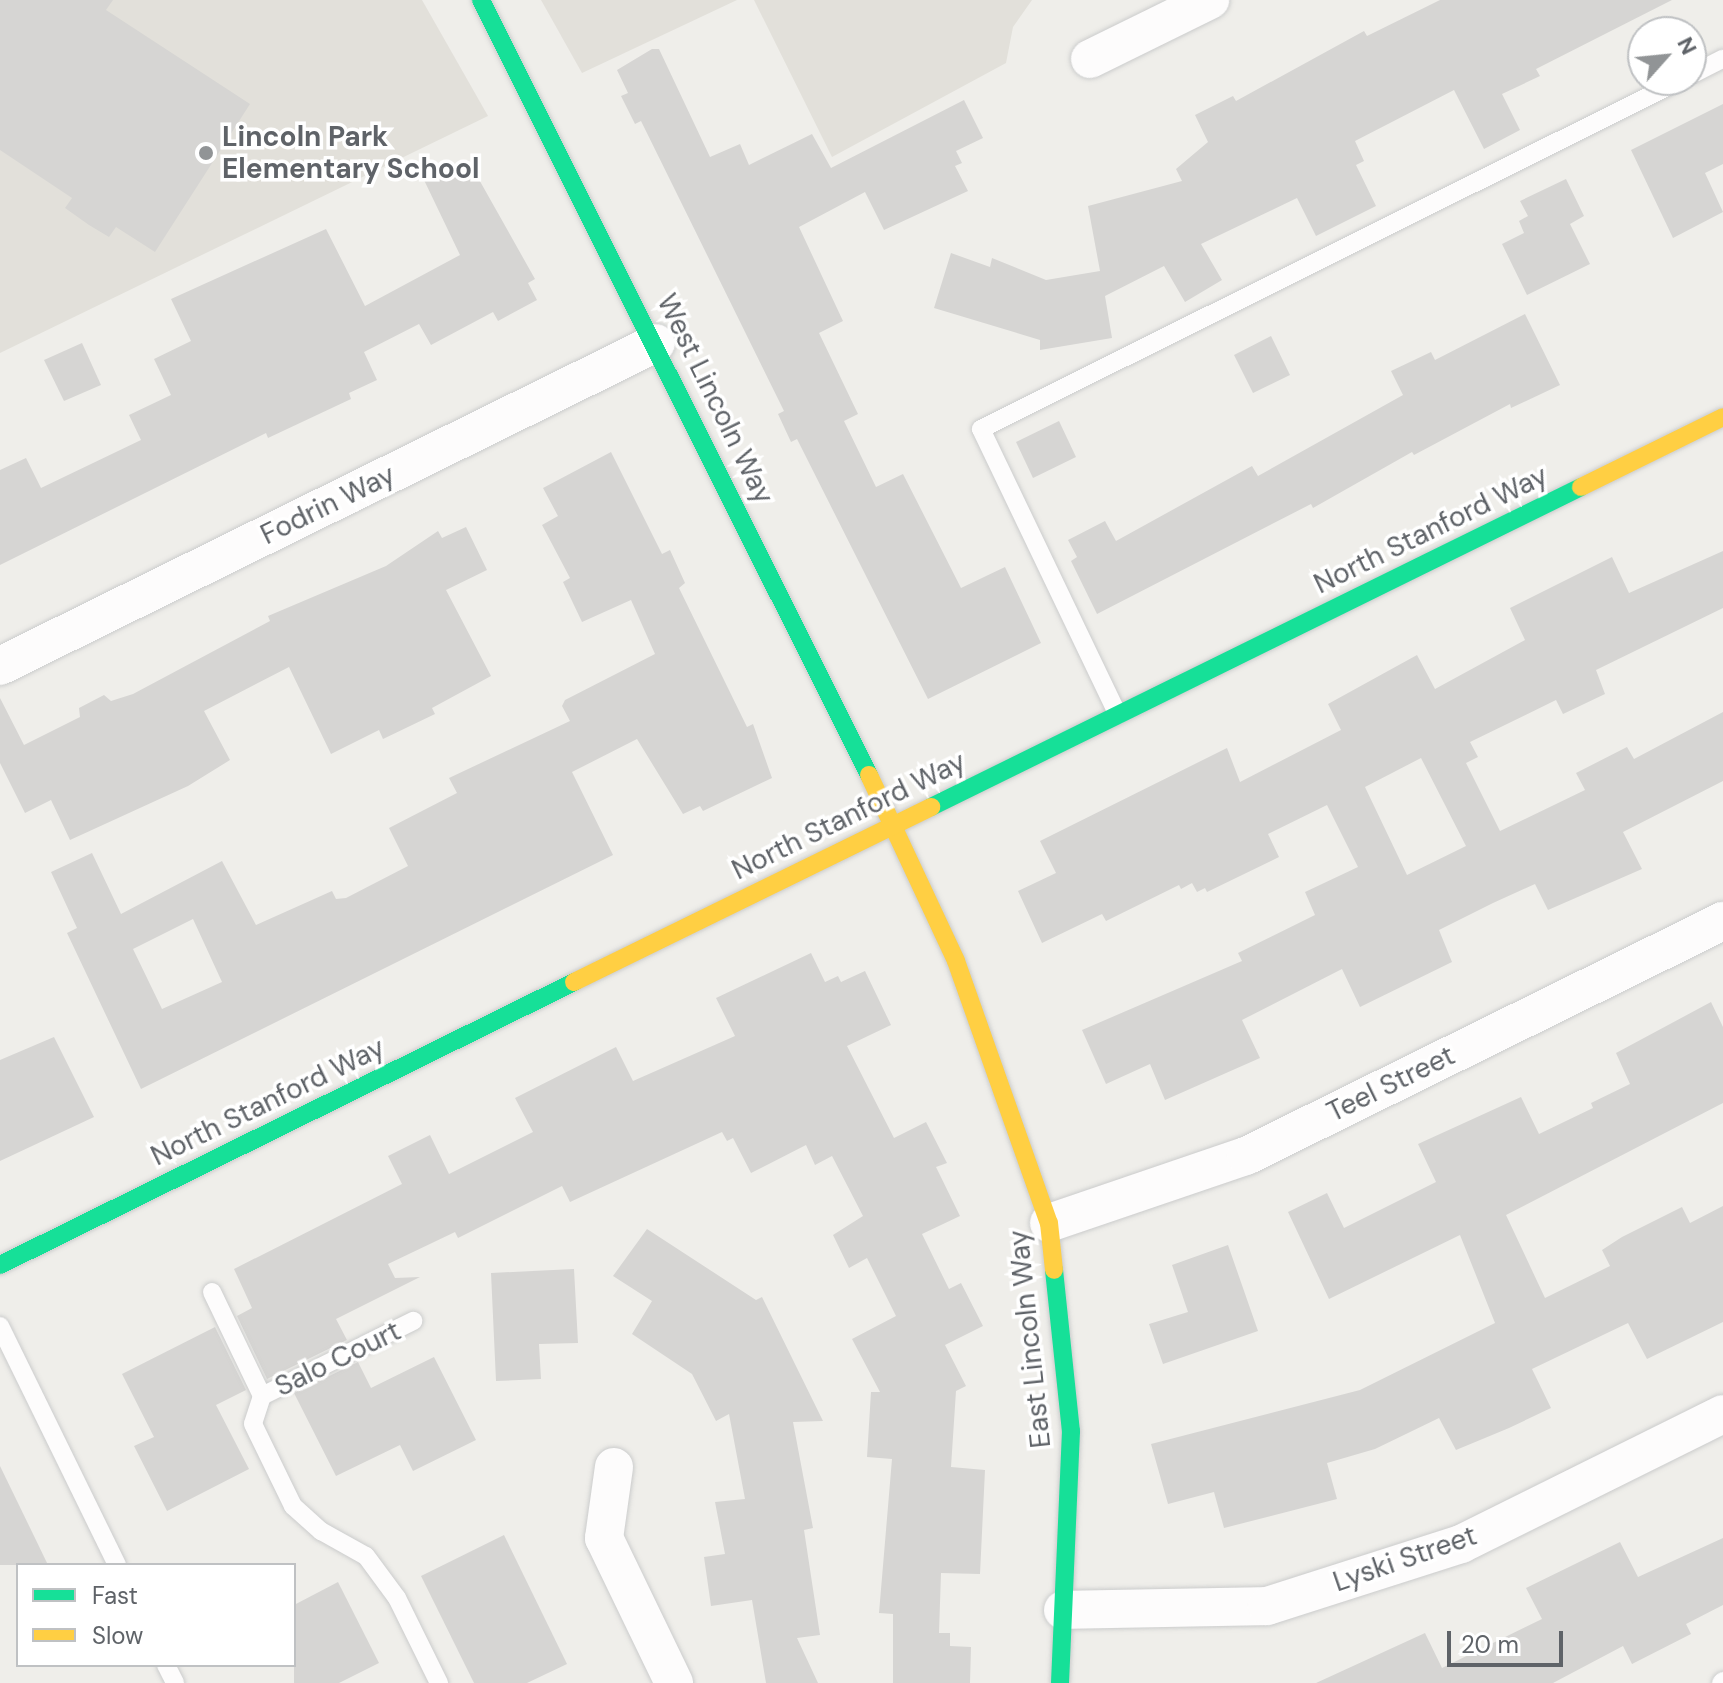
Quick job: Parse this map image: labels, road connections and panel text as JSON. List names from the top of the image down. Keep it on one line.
{"streets":{"street":["West Lincoln Way","Fodrin Way","North Stanford Way","Teel Street","East Lincoln Way","Lyski Street"],"lane":["Salo Court"]},"crossings":[["West Lincoln Way","Fodrin Way"],["West Lincoln Way","North Stanford Way"],["West Lincoln Way","East Lincoln Way"],["North Stanford Way","East Lincoln Way"],["Teel Street","East Lincoln Way"],["East Lincoln Way","Lyski Street"]],"places":["Lincoln Park Elementary School"],"legend":["Fast","Slow"],"scale_bar":"20 m","north":"top right"}
